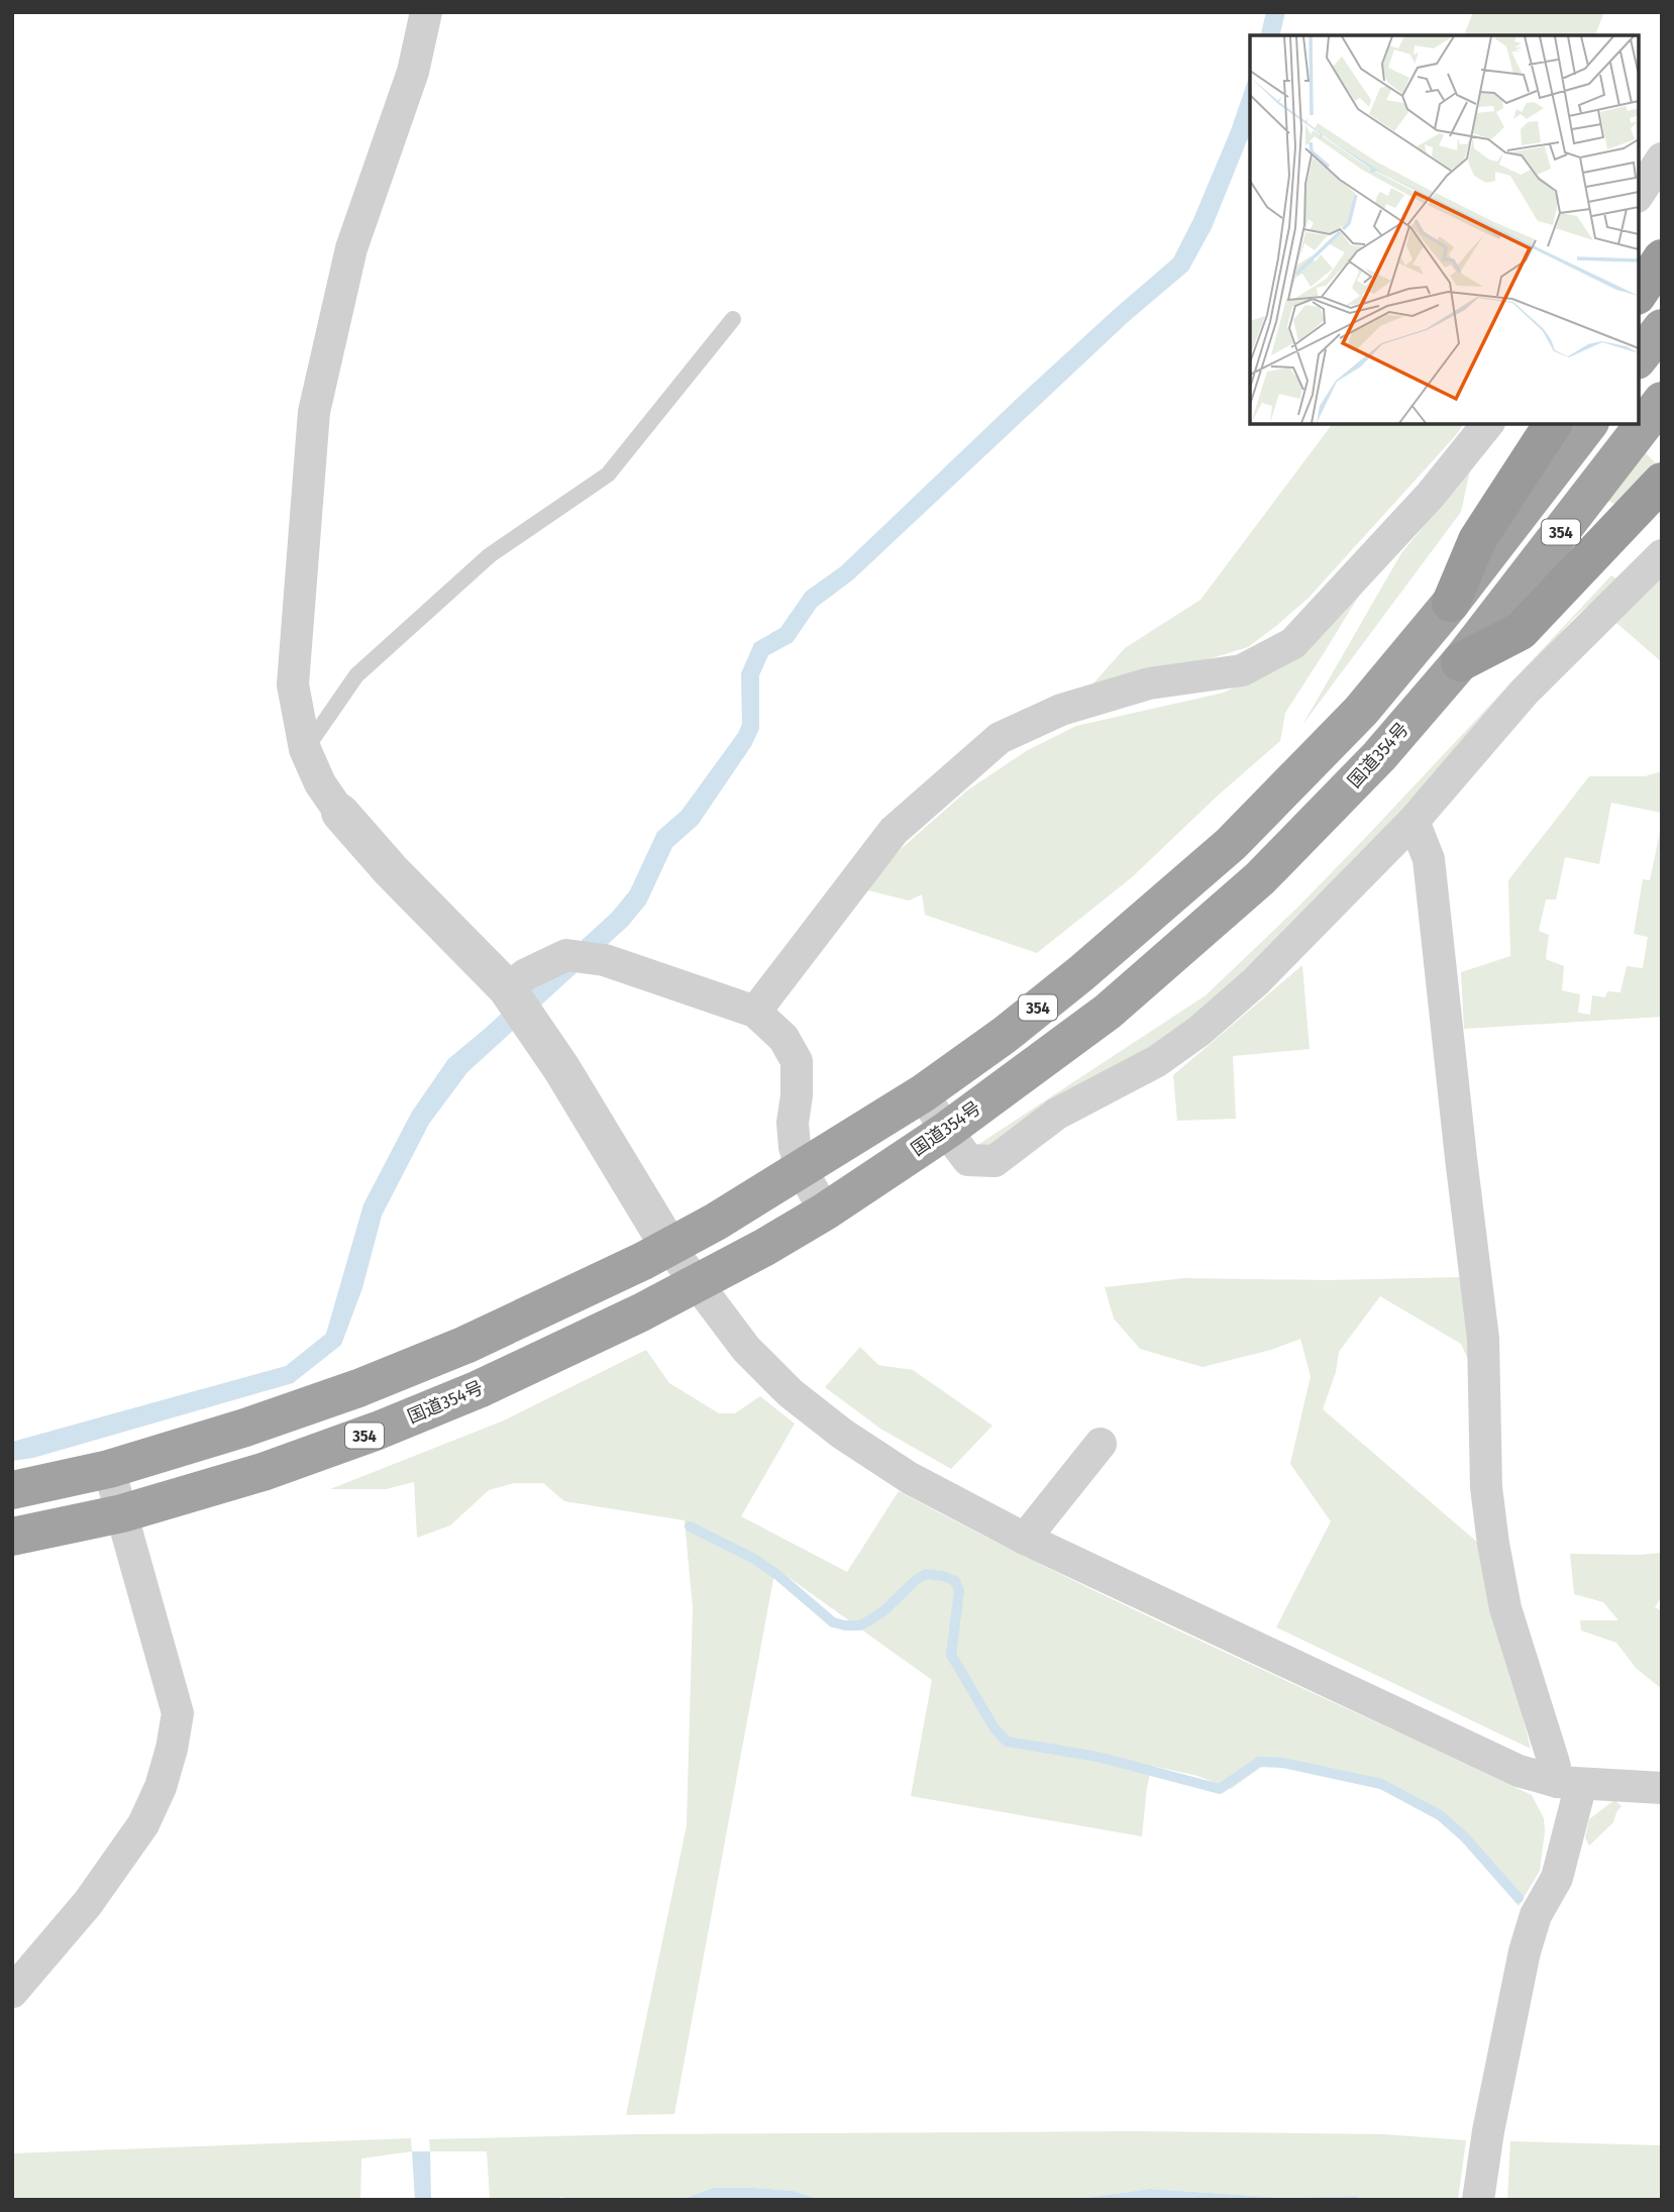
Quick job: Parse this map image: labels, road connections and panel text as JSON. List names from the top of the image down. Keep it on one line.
{"streets":{"highway":["354","国道354号"]}}
